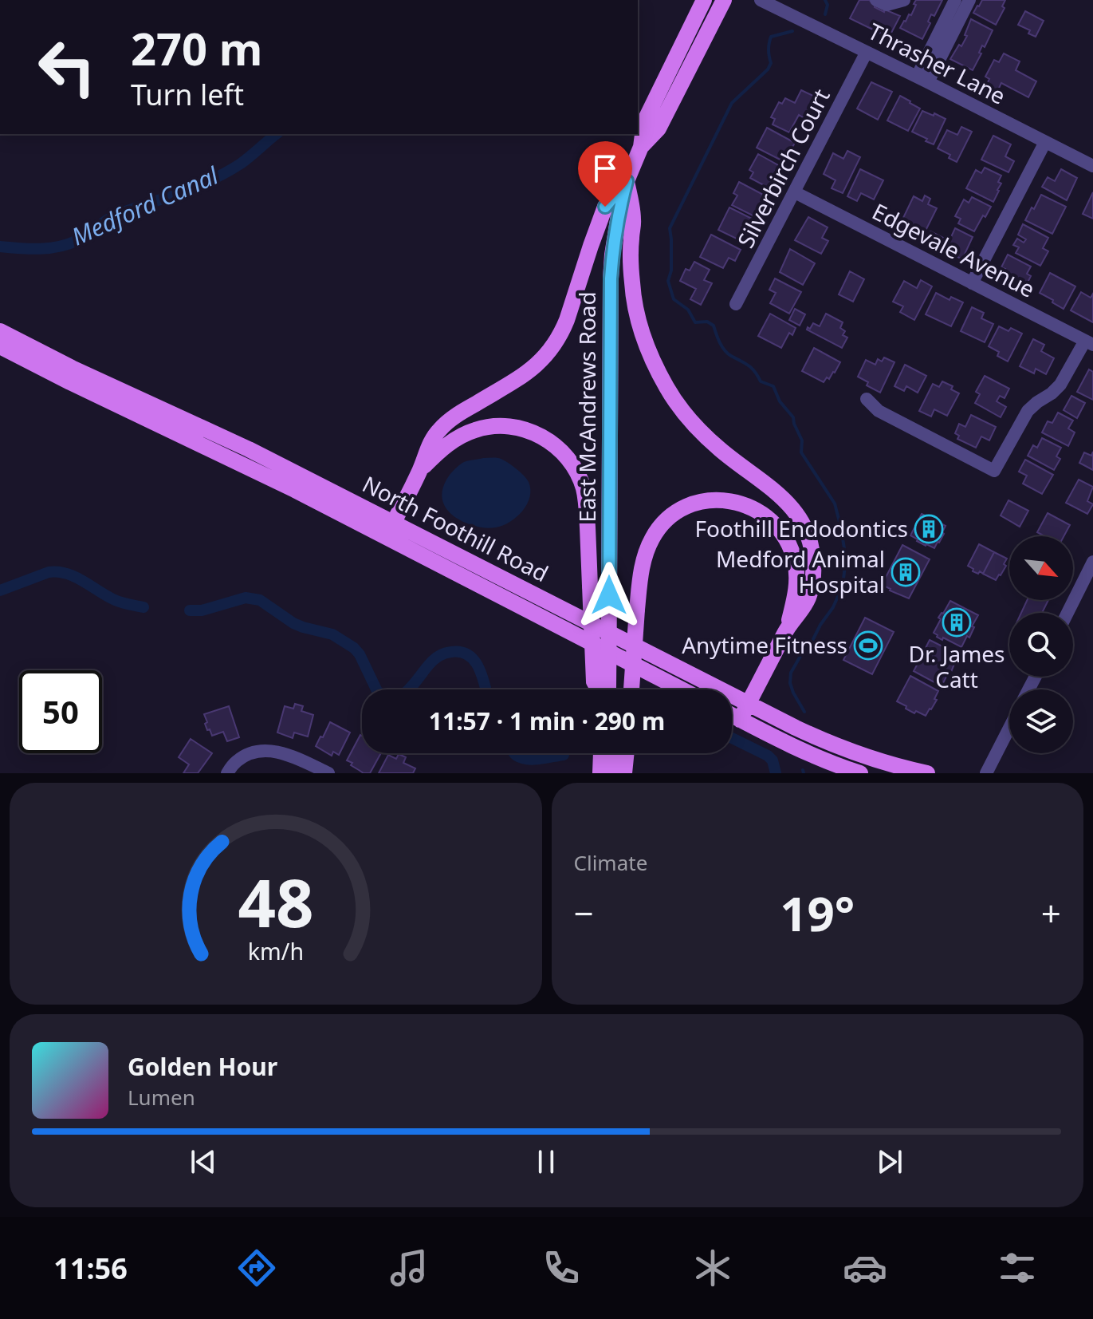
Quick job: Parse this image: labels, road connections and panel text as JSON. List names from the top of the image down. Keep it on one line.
{"streets":{"main road":["East McAndrews Road","North Foothill Road"],"street":["Thrasher Lane","Silverbirch Court","Edgevale Avenue"]},"crossings":[["Thrasher Lane","Silverbirch Court"],["Silverbirch Court","Edgevale Avenue"]],"water":["Medford Canal"],"places":{"building":["Foothill Endodontics","Medford Animal Hospital","Dr. James Catt"],"sports":["Anytime Fitness"]},"north":"bottom right","page":{"turn":["270 m","Turn left"],"limit":"50","trip":"11:57 · 1 min · 290 m","tile":"Climate","heat":["−","19°","+"],"song":["Golden Hour","Lumen"],"tabs":"11:56","gauge":["48","km/h"]}}
